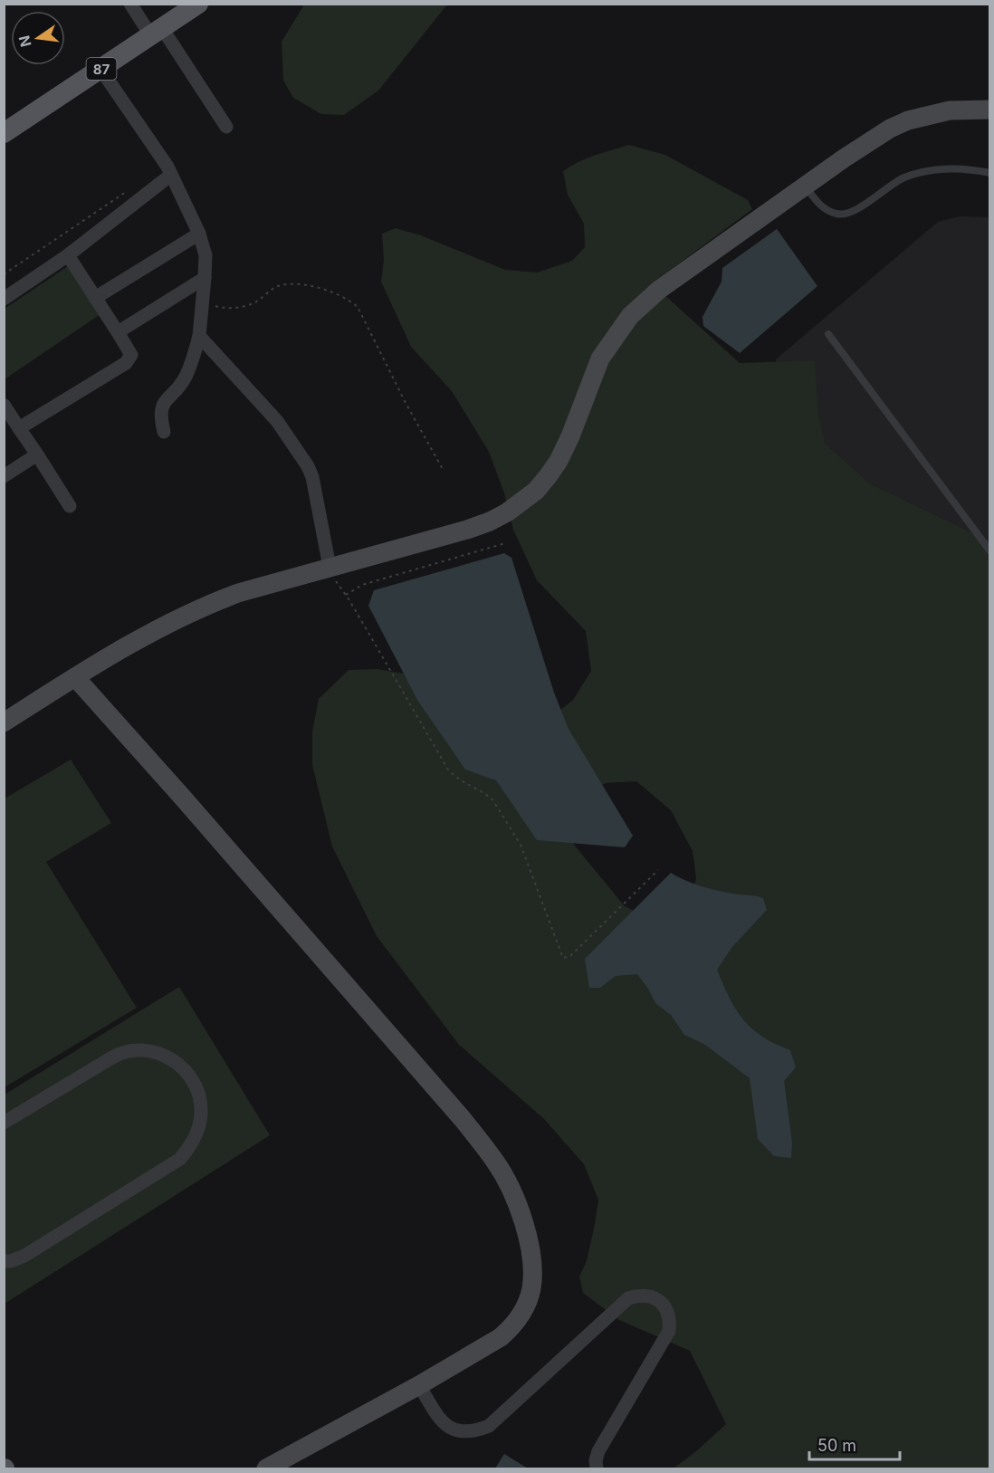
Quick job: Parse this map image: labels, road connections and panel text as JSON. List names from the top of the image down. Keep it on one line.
{"streets":{"main road":["87"]},"scale_bar":"50 m","north":"left"}
